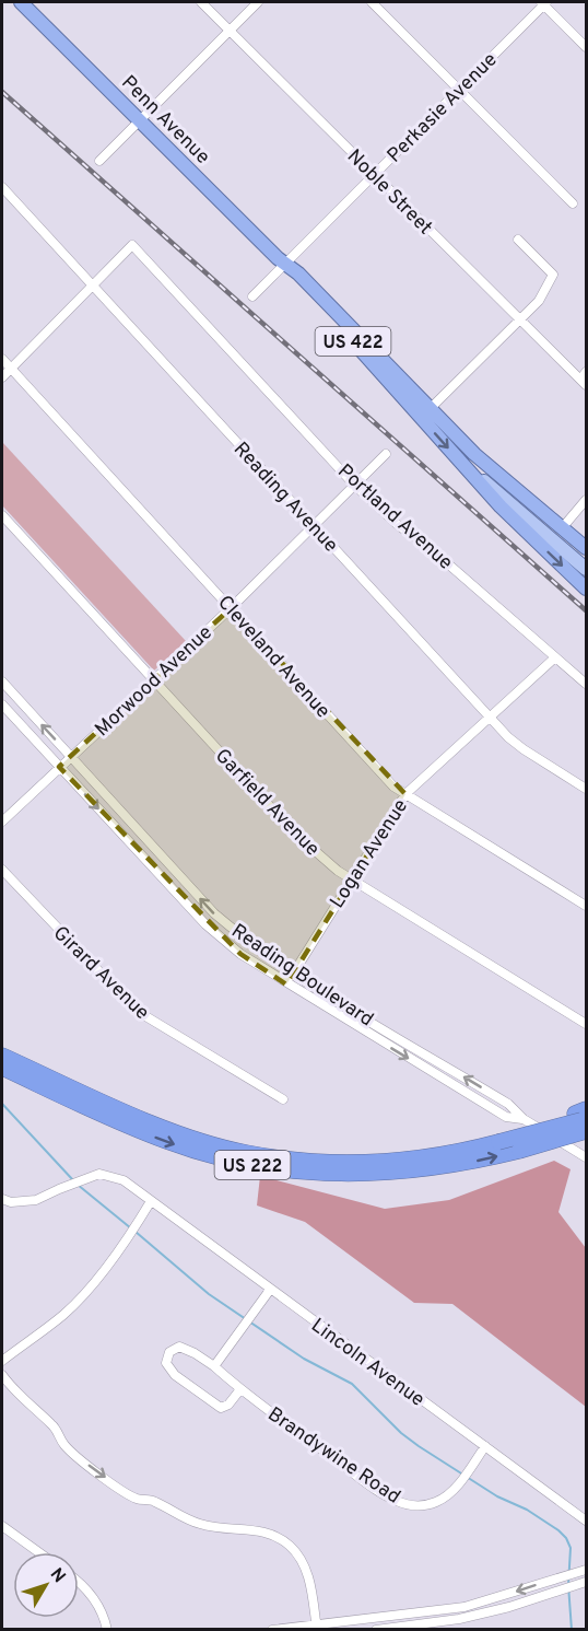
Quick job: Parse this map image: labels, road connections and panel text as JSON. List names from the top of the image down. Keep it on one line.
{"streets":{"highway":["Penn Avenue","US 422","US 222"],"street":["Perkasie Avenue","Noble Street","Reading Avenue","Portland Avenue","Cleveland Avenue","Morwood Avenue","Garfield Avenue","Logan Avenue","Girard Avenue","Reading Boulevard","Lincoln Avenue","Brandywine Road"]},"crossings":[["Perkasie Avenue","Penn Avenue"],["Perkasie Avenue","Noble Street"],["Reading Avenue","Portland Avenue"],["Reading Avenue","Morwood Avenue"],["Reading Avenue","Logan Avenue"],["Portland Avenue","Morwood Avenue"],["Portland Avenue","Logan Avenue"],["Cleveland Avenue","Morwood Avenue"],["Cleveland Avenue","Logan Avenue"],["Morwood Avenue","Garfield Avenue"],["Morwood Avenue","Reading Boulevard"],["Garfield Avenue","Logan Avenue"],["Logan Avenue","Reading Boulevard"],["Lincoln Avenue","Brandywine Road"]],"north":"top right"}
